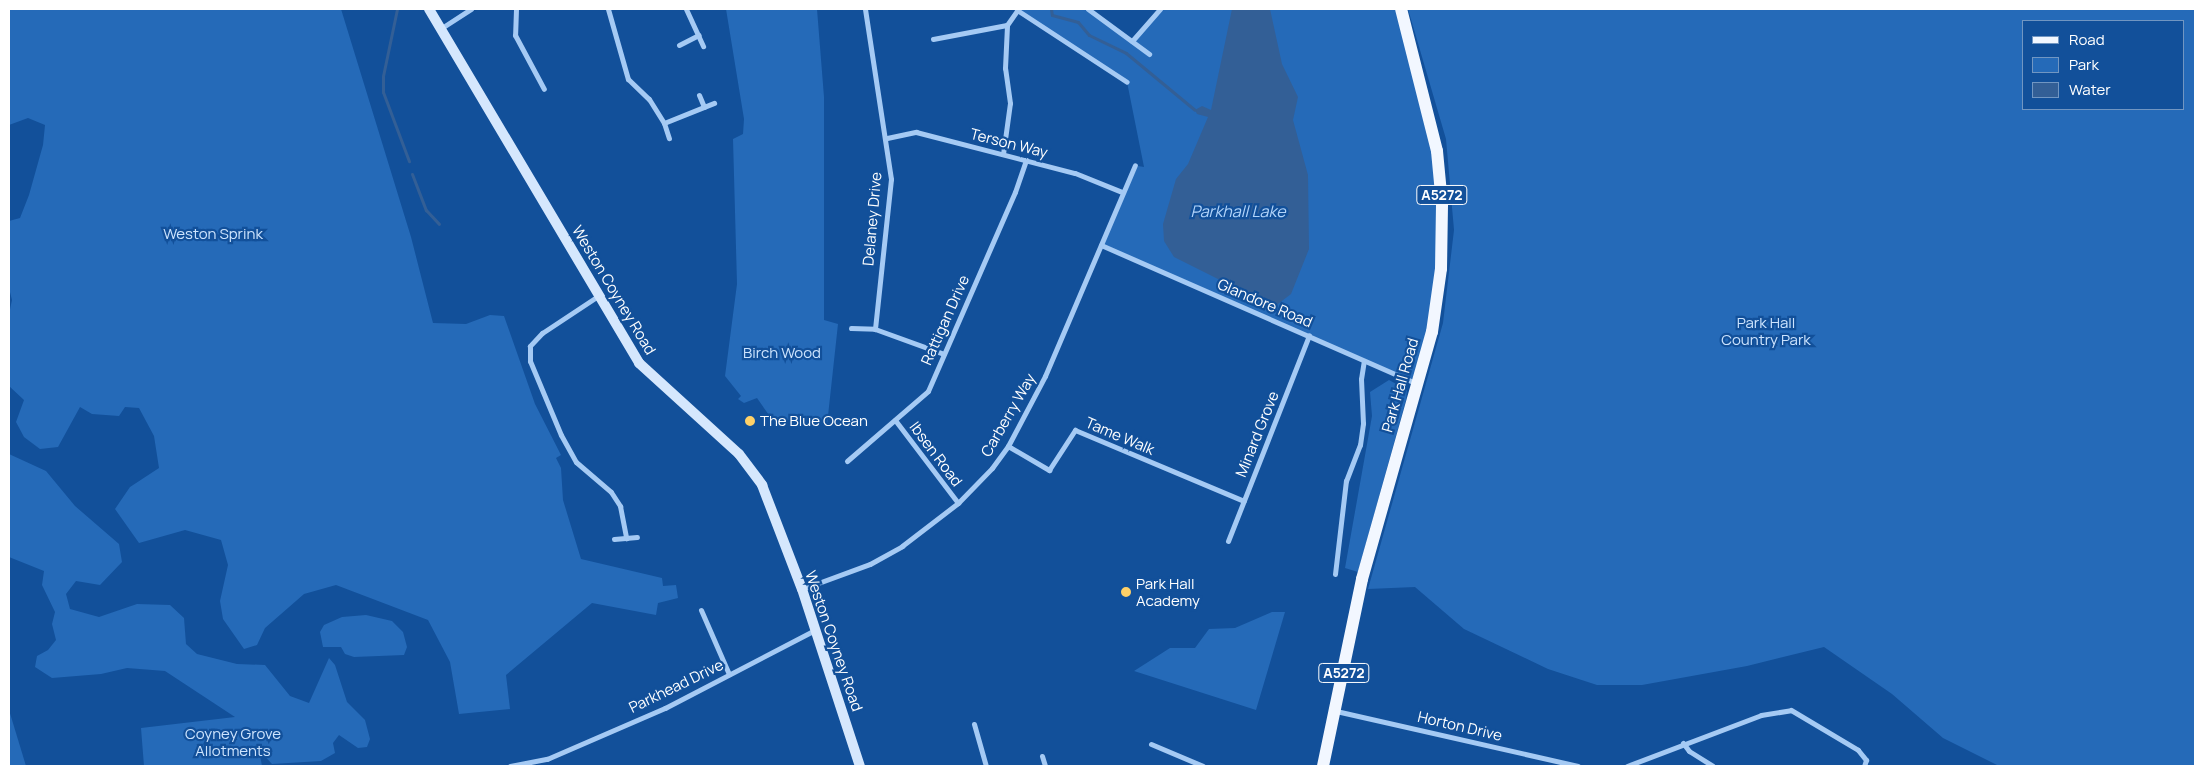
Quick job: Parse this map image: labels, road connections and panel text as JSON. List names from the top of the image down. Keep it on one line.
{"streets":{"main road":["A5272","Park Hall Road"],"street":["Terson Way","Delaney Drive","Weston Coyney Road","Glandore Road","Rattigan Drive","Carberry Way","Minard Grove","Tame Walk","Ibsen Road","Parkhead Drive","Horton Drive"]},"crossings":[["Terson Way","Delaney Drive"],["Terson Way","Rattigan Drive"],["Terson Way","Carberry Way"],["Weston Coyney Road","Carberry Way"],["Weston Coyney Road","Parkhead Drive"],["Glandore Road","Park Hall Road"],["Glandore Road","Carberry Way"],["Glandore Road","Minard Grove"],["Rattigan Drive","Ibsen Road"],["Park Hall Road","Horton Drive"],["Carberry Way","Tame Walk"],["Carberry Way","Ibsen Road"],["Minard Grove","Tame Walk"]],"water":["Parkhall Lake"],"parks":["Weston Sprink","Park Hall Country Park","Birch Wood","Coyney Grove Allotments"],"places":["The Blue Ocean","Park Hall Academy"],"legend":["Road","Park","Water"]}
